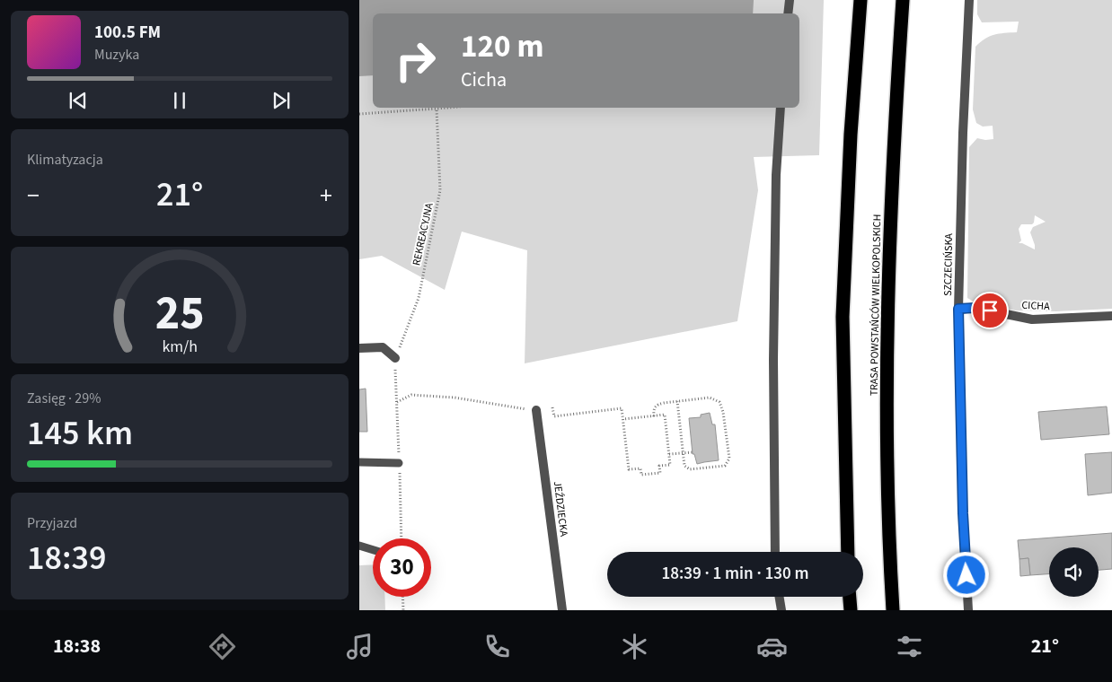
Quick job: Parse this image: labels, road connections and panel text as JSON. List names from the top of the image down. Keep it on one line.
{"streets":{"highway":["TRASA POWSTAŃCÓW WIELKOPOLSKICH"],"street":["SZCZECIŃSKA","CICHA","JEŹDZIECKA"],"path":["REKREACYJNA"]},"crossings":[["SZCZECIŃSKA","CICHA"]],"page":{"turn":["120 m","Cicha"],"song":["100.5 FM","Muzyka"],"tile":["Klimatyzacja",["Zasięg · 29%","145 km"],["Przyjazd","18:39"]],"heat":["−","21°","+"],"limit":"30","trip":"18:39 · 1 min · 130 m","tabs":["18:38","21°"],"gauge":["25","km/h"]}}
